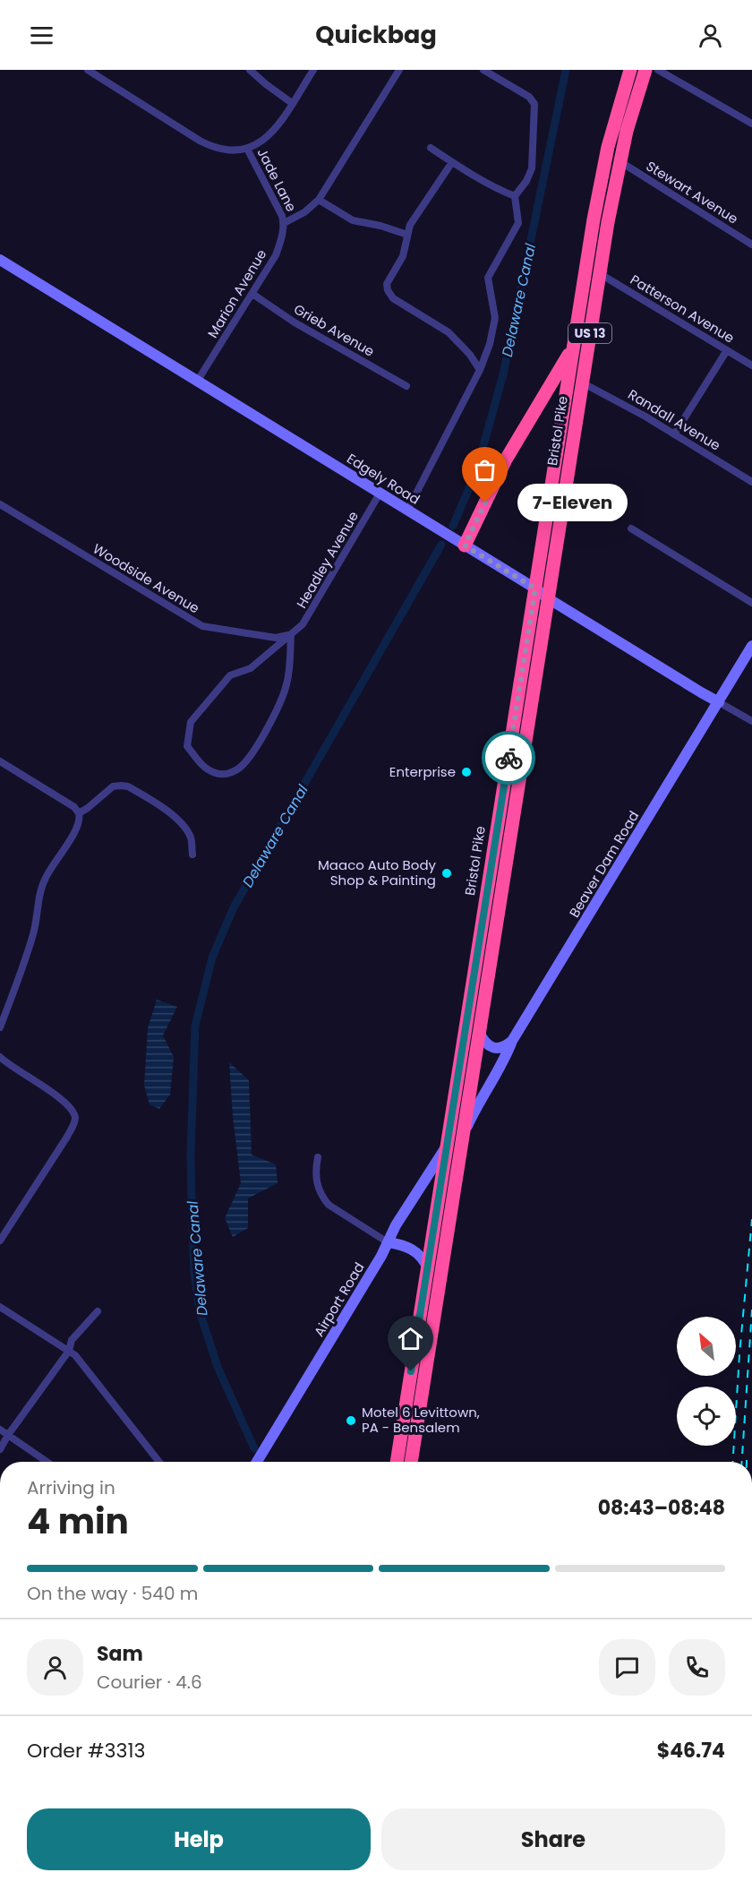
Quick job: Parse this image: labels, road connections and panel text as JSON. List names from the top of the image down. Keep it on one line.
{"streets":{"highway":["US 13","Bristol Pike"],"street":["Jade Lane","Stewart Avenue","Marion Avenue","Patterson Avenue","Grieb Avenue","Randall Avenue","Edgely Road","Headley Avenue","Woodside Avenue","Beaver Dam Road","Airport Road"]},"crossings":[["Jade Lane","Marion Avenue"],["Stewart Avenue","Bristol Pike"],["Marion Avenue","Grieb Avenue"],["Marion Avenue","Edgely Road"],["Patterson Avenue","Bristol Pike"],["Randall Avenue","Bristol Pike"],["Bristol Pike","Edgely Road"],["Bristol Pike","Beaver Dam Road"],["Bristol Pike","Airport Road"],["Edgely Road","Headley Avenue"],["Edgely Road","Beaver Dam Road"],["Headley Avenue","Woodside Avenue"]],"water":["Delaware Canal"],"places":["7-Eleven","Enterprise","Maaco Auto Body Shop & Painting","Motel 6 Levittown, PA - Bensalem"],"north":"top left","page":{"header":"Quickbag","bubble":"7-Eleven","heading":["4 min","Arriving in","08:43–08:48"],"panel":["Sam","Courier · 4.6","Order #3313","$46.74"],"bar":"On the way · 540 m","buttons":["Help","Share"]}}
